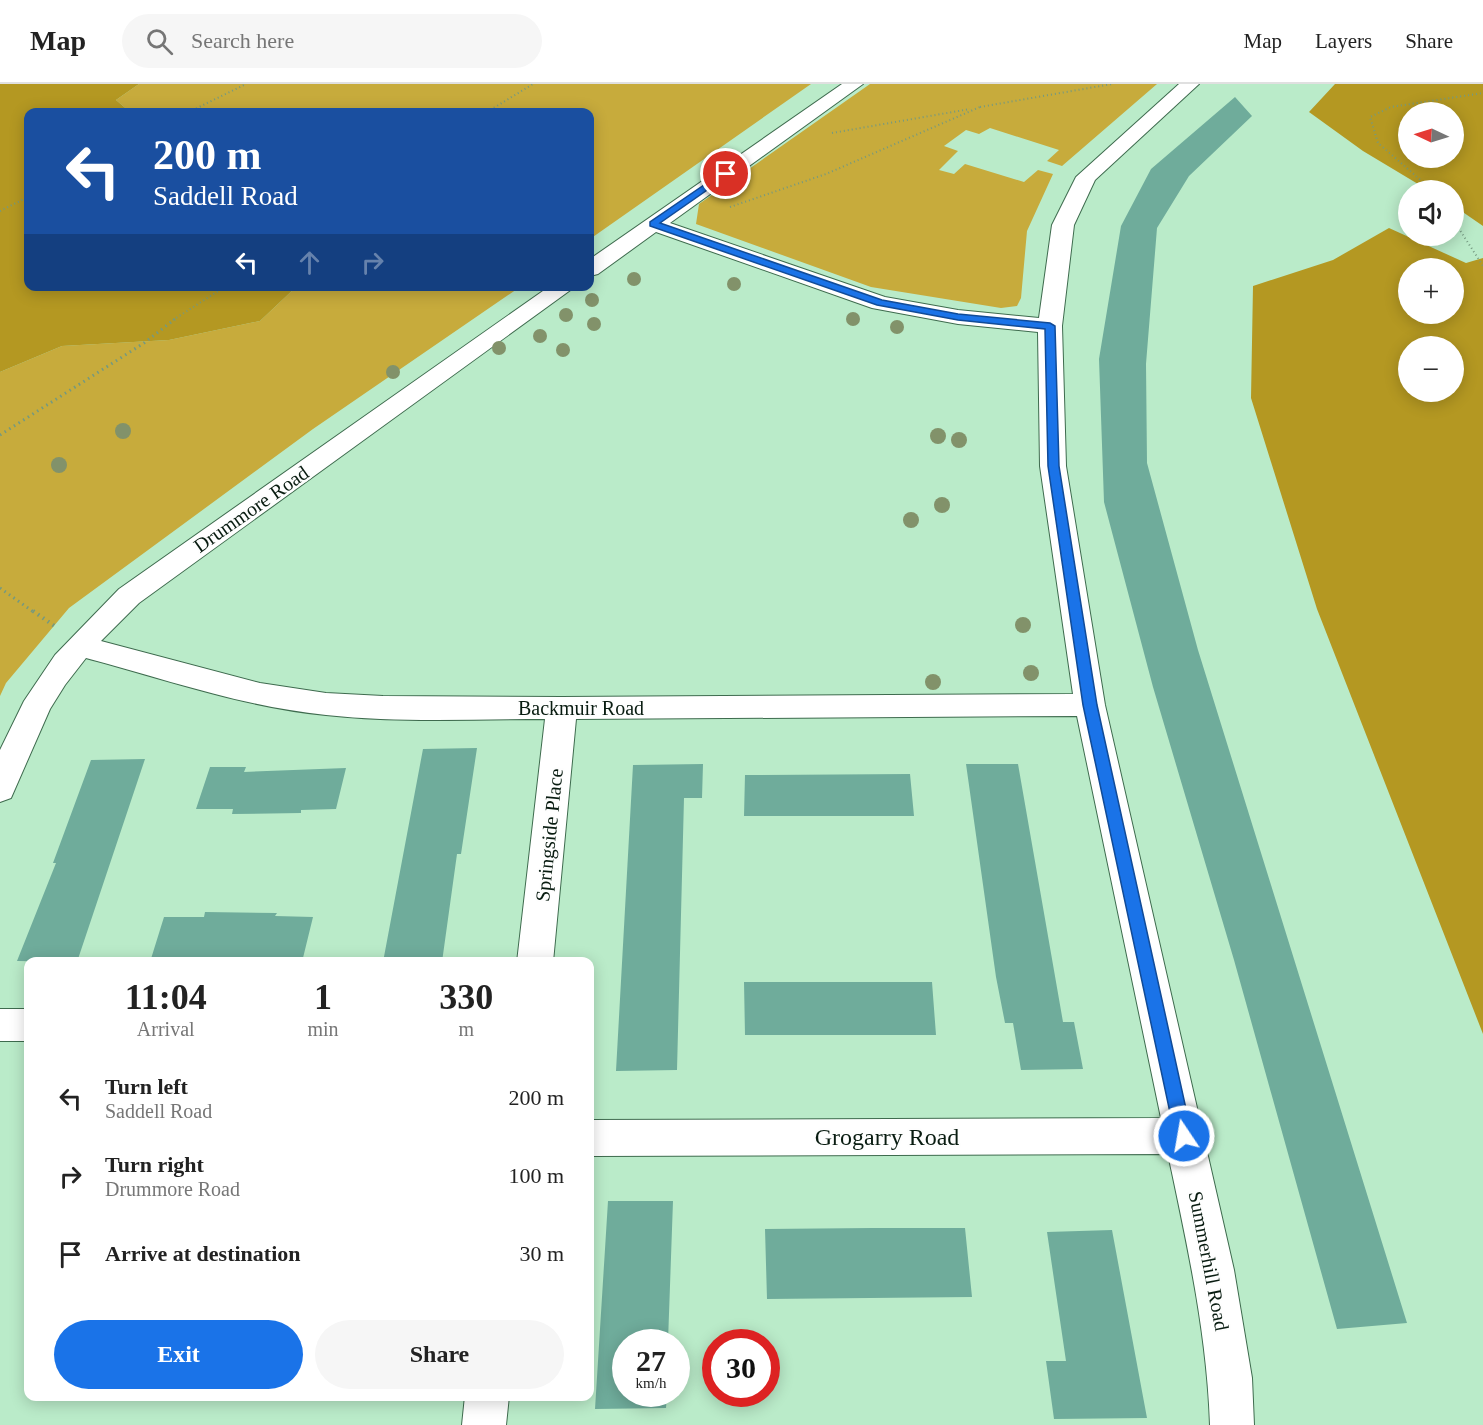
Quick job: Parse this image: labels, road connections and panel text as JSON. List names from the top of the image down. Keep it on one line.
{"streets":{"street":["Drummore Road","Backmuir Road","Springside Place","Grogarry Road","Summerhill Road"]},"crossings":[["Drummore Road","Backmuir Road"],["Backmuir Road","Springside Place"],["Backmuir Road","Summerhill Road"],["Grogarry Road","Summerhill Road"]],"north":"left","page":{"header":"Map","search":"Search here","nav":["Map","Layers","Share"],"map_buttons":["+","−"],"turn":["200 m","Saddell Road"],"eta":["11:04","Arrival","1","min","330","m"],"list":[{"name":"Turn left","note":"Saddell Road","value":"200 m"},{"name":"Turn right","note":"Drummore Road","value":"100 m"},{"name":"Arrive at destination","value":"30 m"}],"buttons":["Exit","Share"],"speed":"27 km/h","limit":"30"}}
